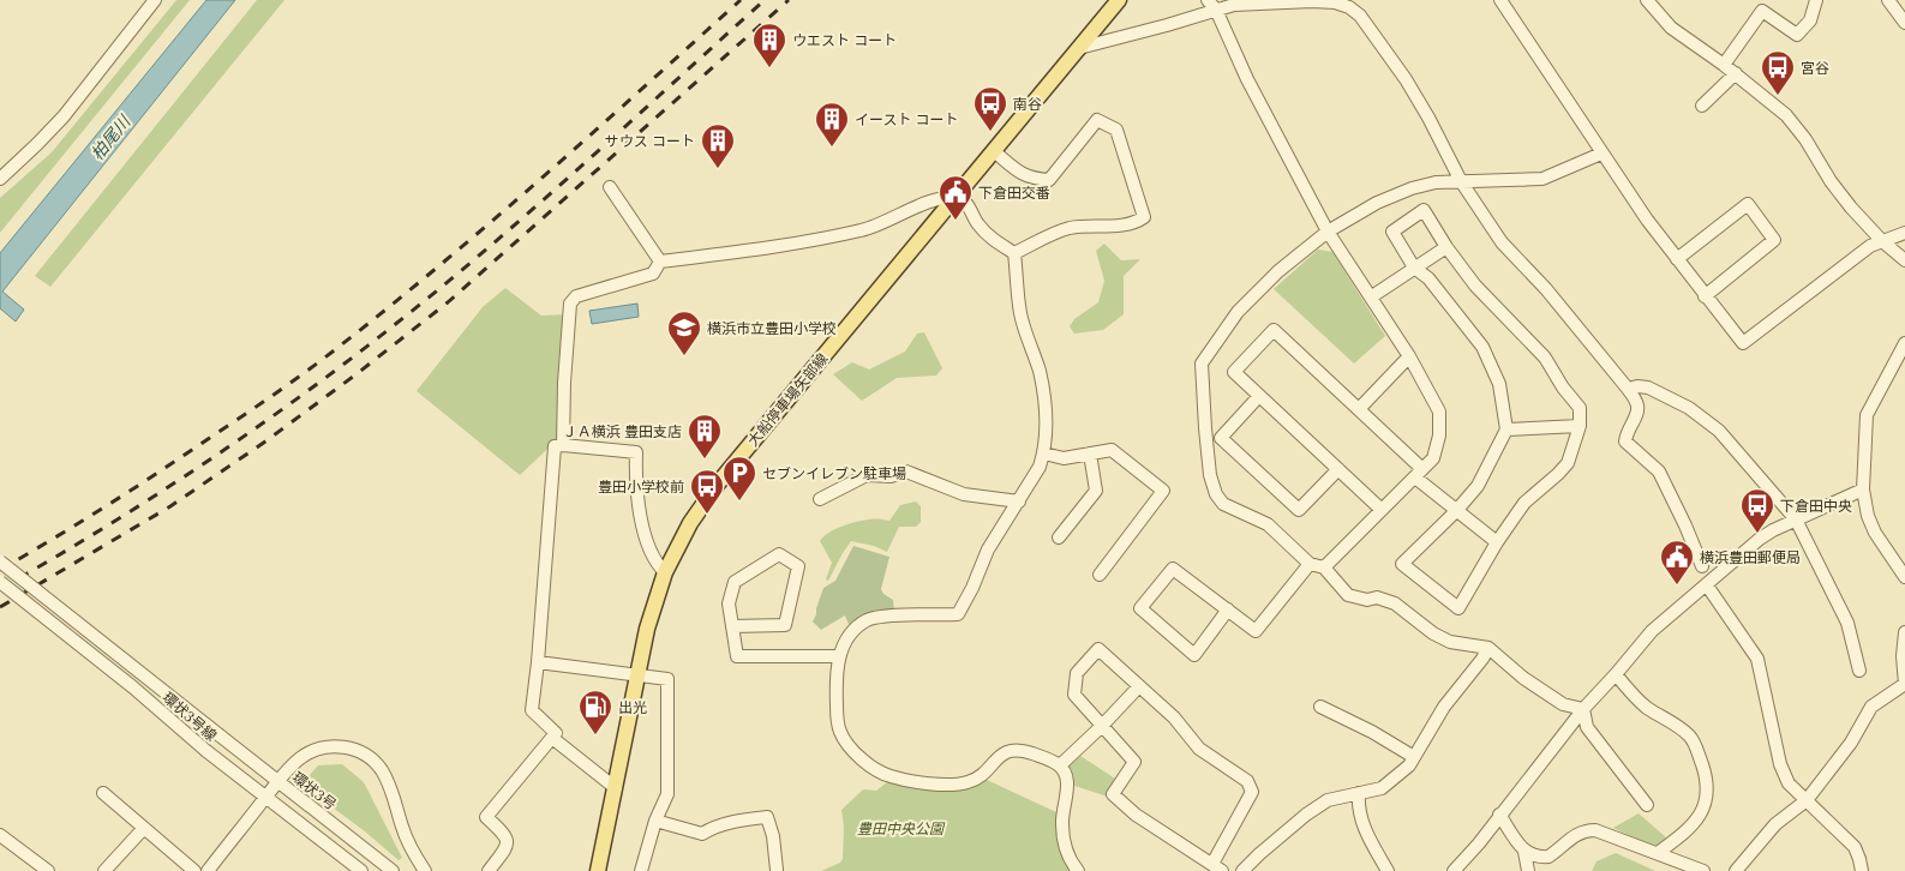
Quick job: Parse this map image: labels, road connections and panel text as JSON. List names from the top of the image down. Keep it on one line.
{"streets":{"main road":["大船停車場矢部線"],"street":["環状3号線","環状3号"]},"crossings":[["環状3号線","環状3号"]],"water":["柏尾川"],"parks":["豊田中央公園"],"places":{"building":["ウエスト コート","イースト コート","サウス コート","ＪＡ横浜 豊田支店"],"bus stop":["宮谷","南谷","豊田小学校前","下倉田中央"],"public building":["下倉田交番","横浜豊田郵便局"],"school or university":["横浜市立豊田小学校"],"parking":["セブンイレブン駐車場"],"fuel station":["出光"]}}
